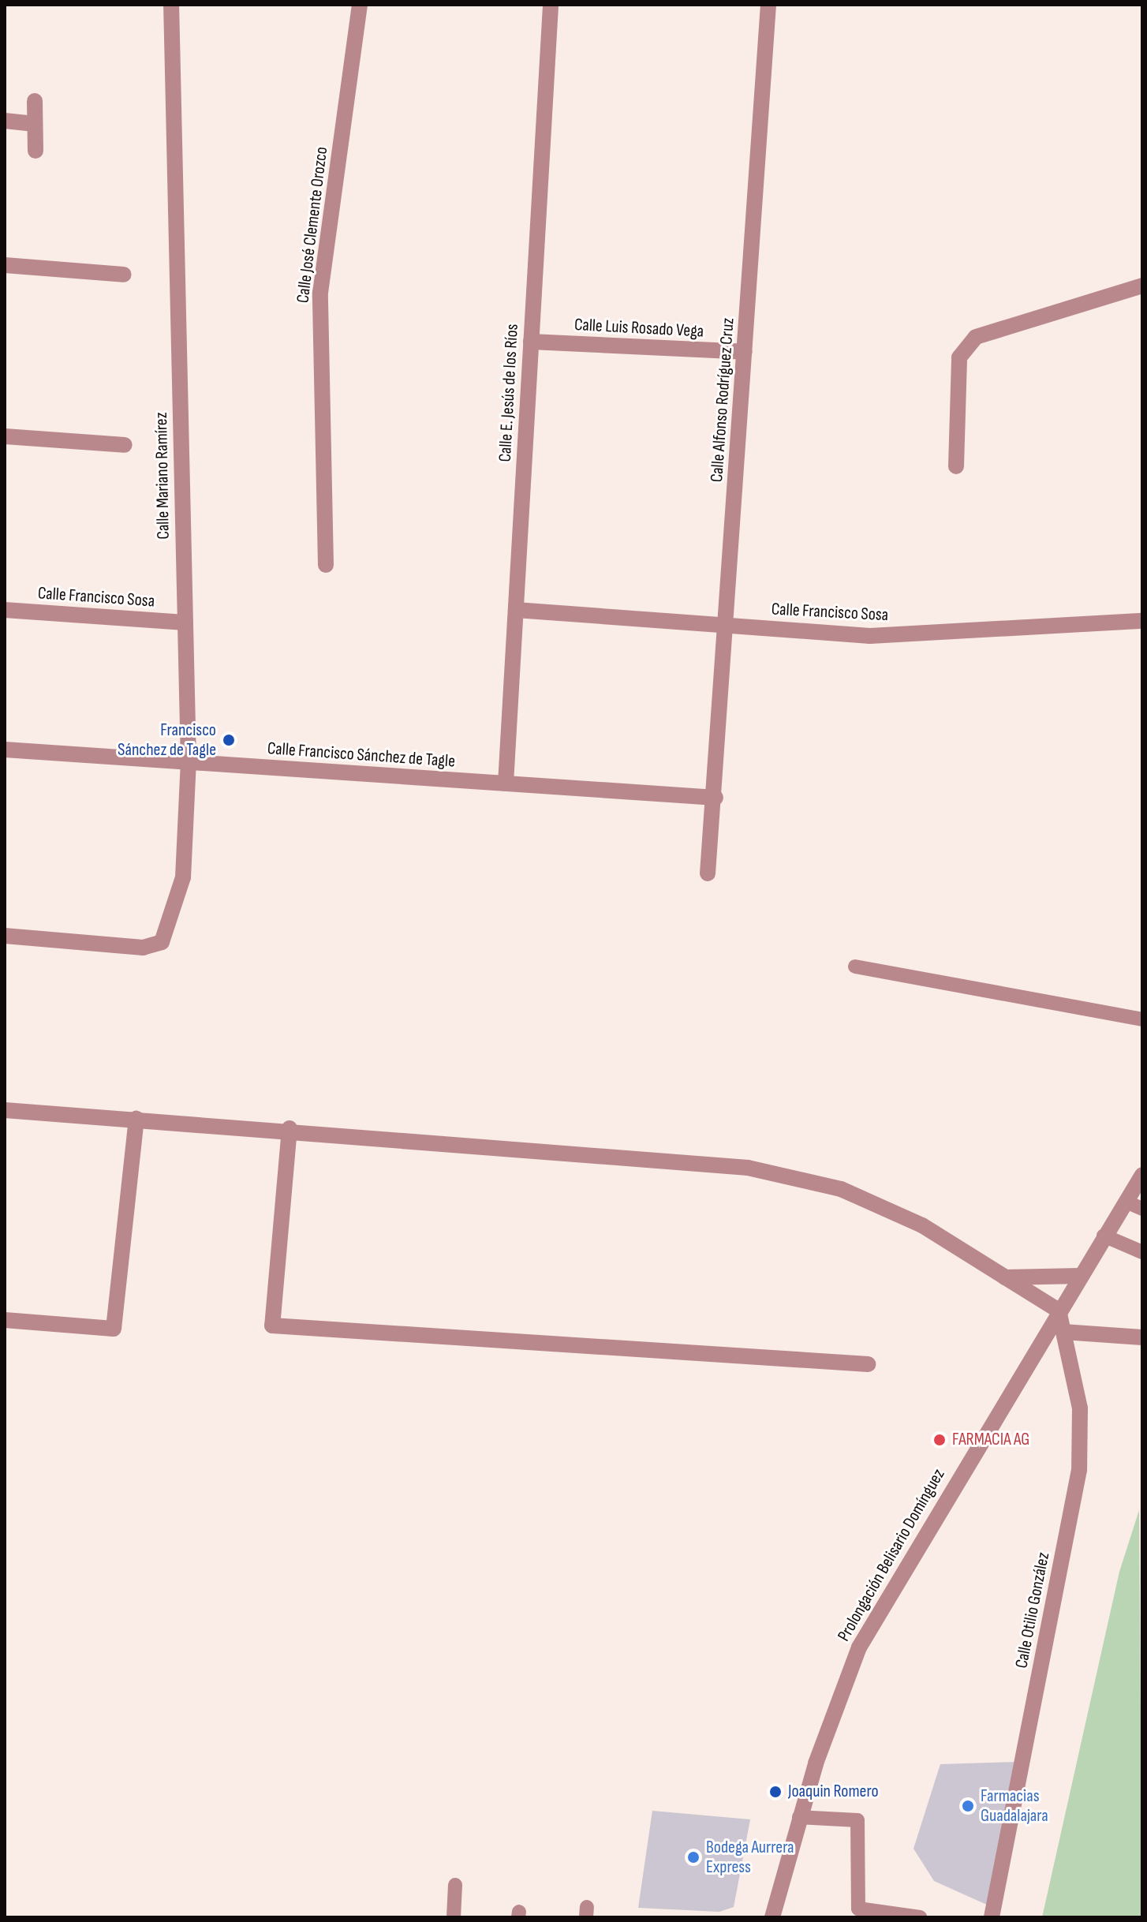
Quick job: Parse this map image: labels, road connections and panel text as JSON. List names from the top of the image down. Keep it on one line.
{"streets":{"street":["Calle José Clemente Orozco","Calle Luis Rosado Vega","Calle E. Jesús de los Ríos","Calle Alfonso Rodríguez Cruz","Calle Mariano Ramírez","Calle Francisco Sosa","Calle Francisco Sánchez de Tagle","Prolongación Belisario Domínguez","Calle Otilio González"]},"crossings":[["Calle Luis Rosado Vega","Calle E. Jesús de los Ríos"],["Calle Luis Rosado Vega","Calle Alfonso Rodríguez Cruz"],["Calle E. Jesús de los Ríos","Calle Francisco Sosa"],["Calle E. Jesús de los Ríos","Calle Francisco Sánchez de Tagle"],["Calle Alfonso Rodríguez Cruz","Calle Francisco Sosa"],["Calle Alfonso Rodríguez Cruz","Calle Francisco Sánchez de Tagle"],["Calle Mariano Ramírez","Calle Francisco Sosa"],["Calle Mariano Ramírez","Calle Francisco Sánchez de Tagle"],["Prolongación Belisario Domínguez","Calle Otilio González"]],"places":["Francisco Sánchez de Tagle","FARMACIA AG","Joaquin Romero","Farmacias Guadalajara","Bodega Aurrera Express"]}
